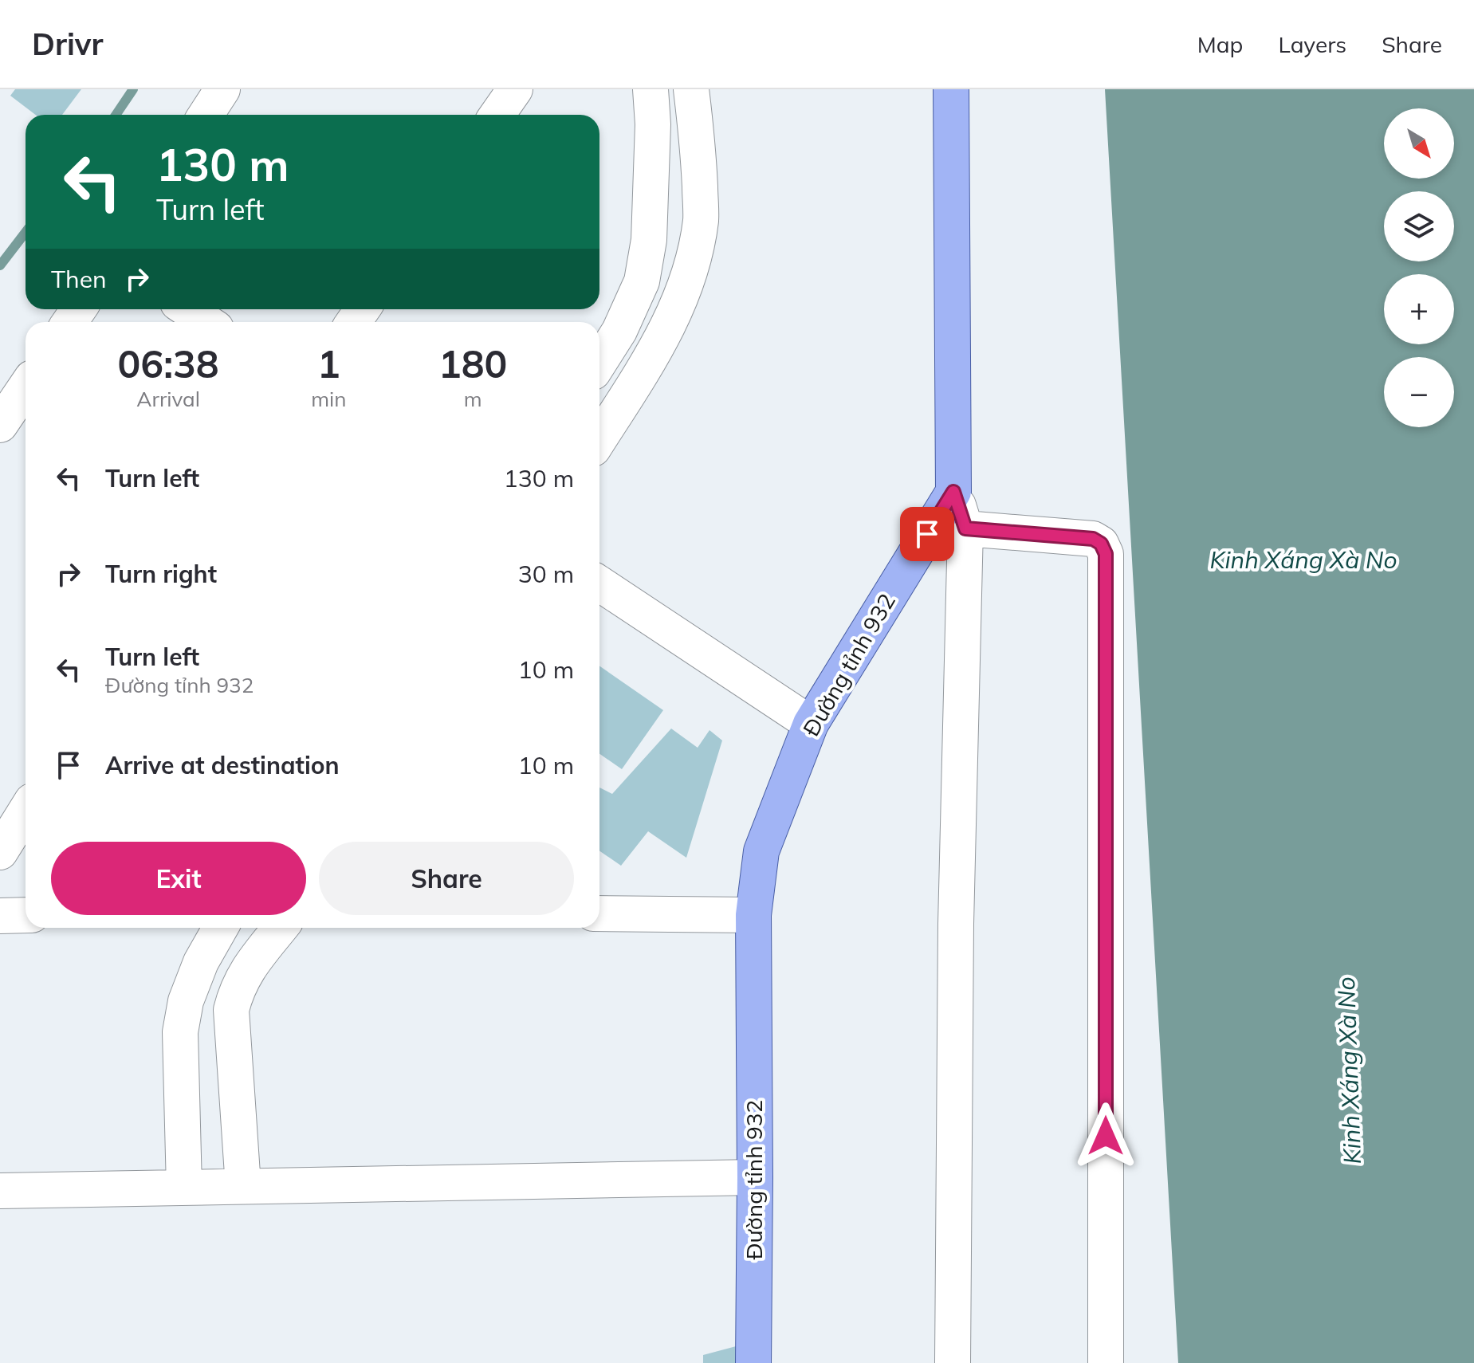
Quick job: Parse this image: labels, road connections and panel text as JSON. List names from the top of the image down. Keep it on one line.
{"streets":{"main road":["Đường tỉnh 932"]},"water":["Kinh Xáng Xà No"],"north":"bottom right","page":{"header":"Drivr","nav":["Map","Layers","Share"],"map_buttons":["+","−"],"turn":["130 m","Turn left"],"then":"Then","eta":["06:38","Arrival","1","min","180","m"],"list":[{"name":"Turn left","value":"130 m"},{"name":"Turn right","value":"30 m"},{"name":"Turn left","note":"Đường tỉnh 932","value":"10 m"},{"name":"Arrive at destination","value":"10 m"}],"buttons":["Exit","Share"]}}
